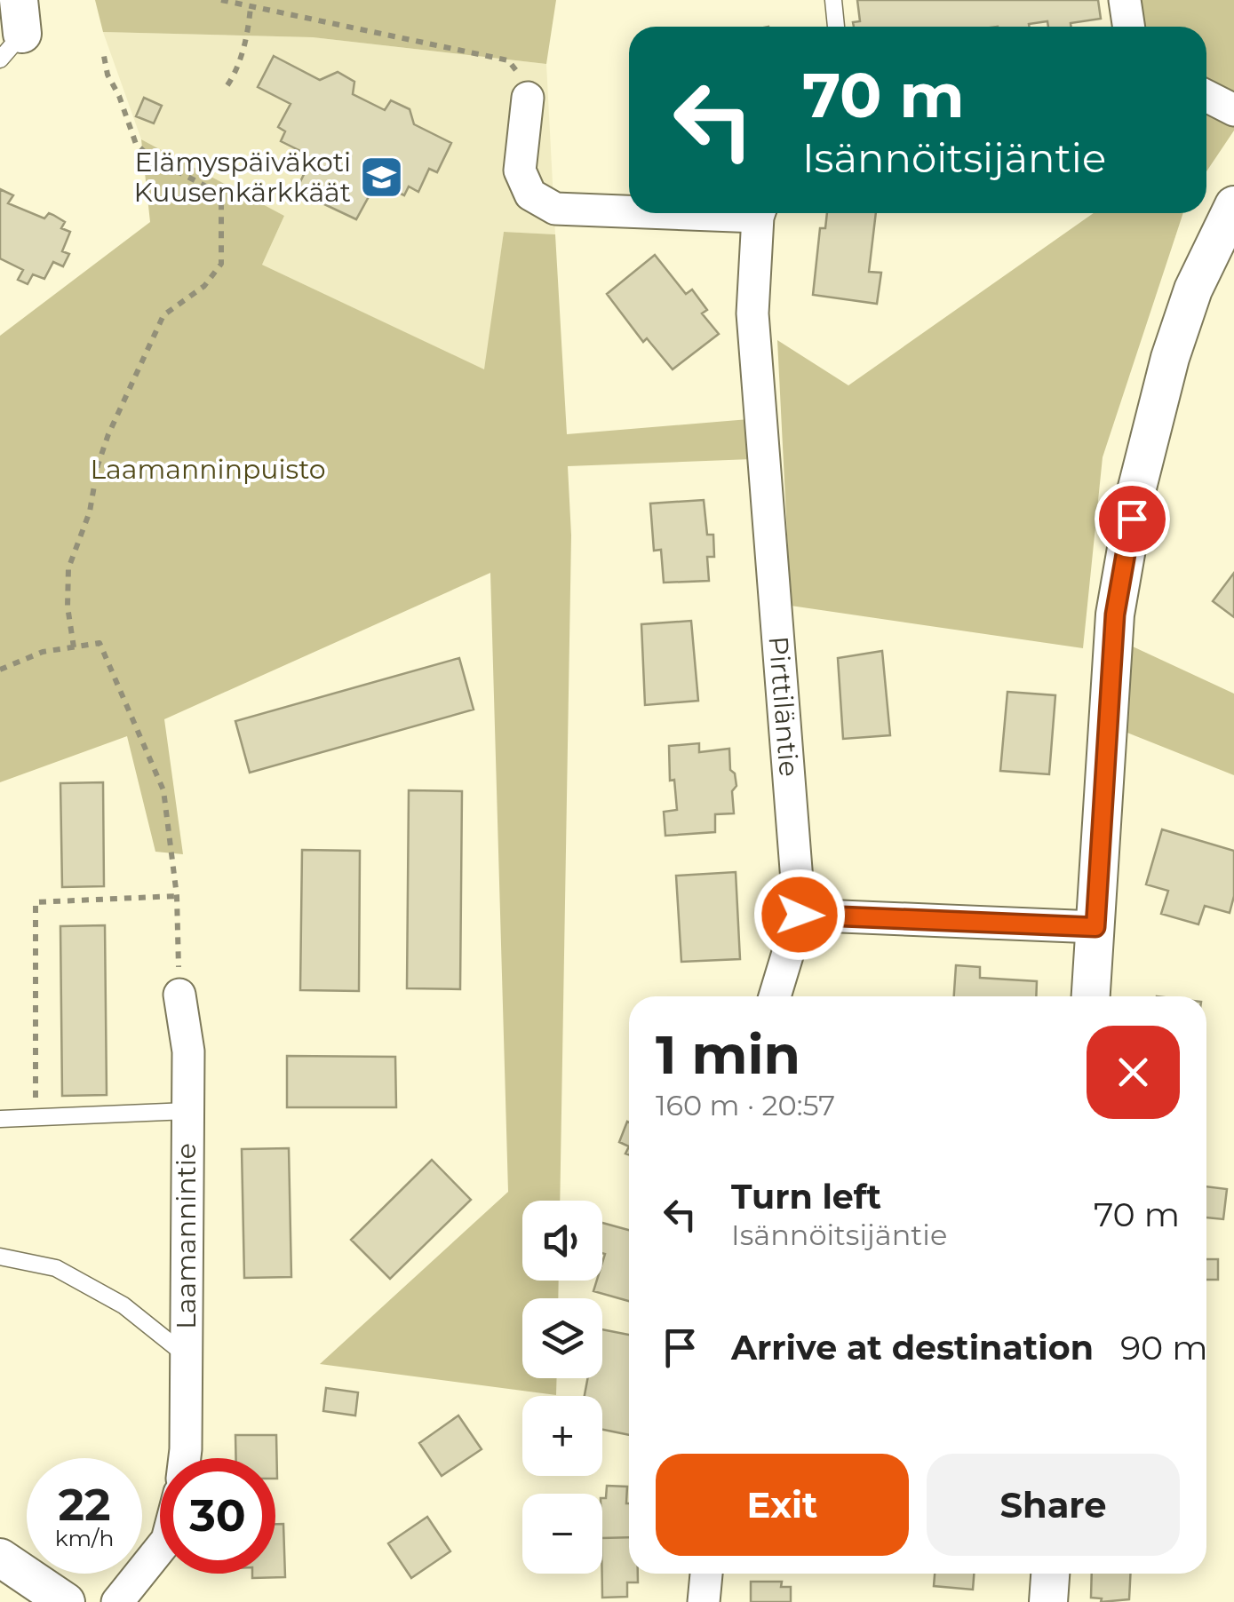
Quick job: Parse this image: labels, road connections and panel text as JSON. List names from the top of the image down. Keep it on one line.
{"streets":{"street":["Pirttiläntie","Laamannintie"]},"parks":["Laamanninpuisto"],"places":{"school or university":["Elämyspäiväkoti Kuusenkärkkäät"]},"page":{"turn":["70 m","Isännöitsijäntie"],"heading":["1 min","160 m · 20:57"],"list":[{"name":"Turn left","note":"Isännöitsijäntie","value":"70 m"},{"name":"Arrive at destination","value":"90 m"}],"map_buttons":["+","−"],"buttons":["Exit","Share"],"speed":"22 km/h","limit":"30"}}
